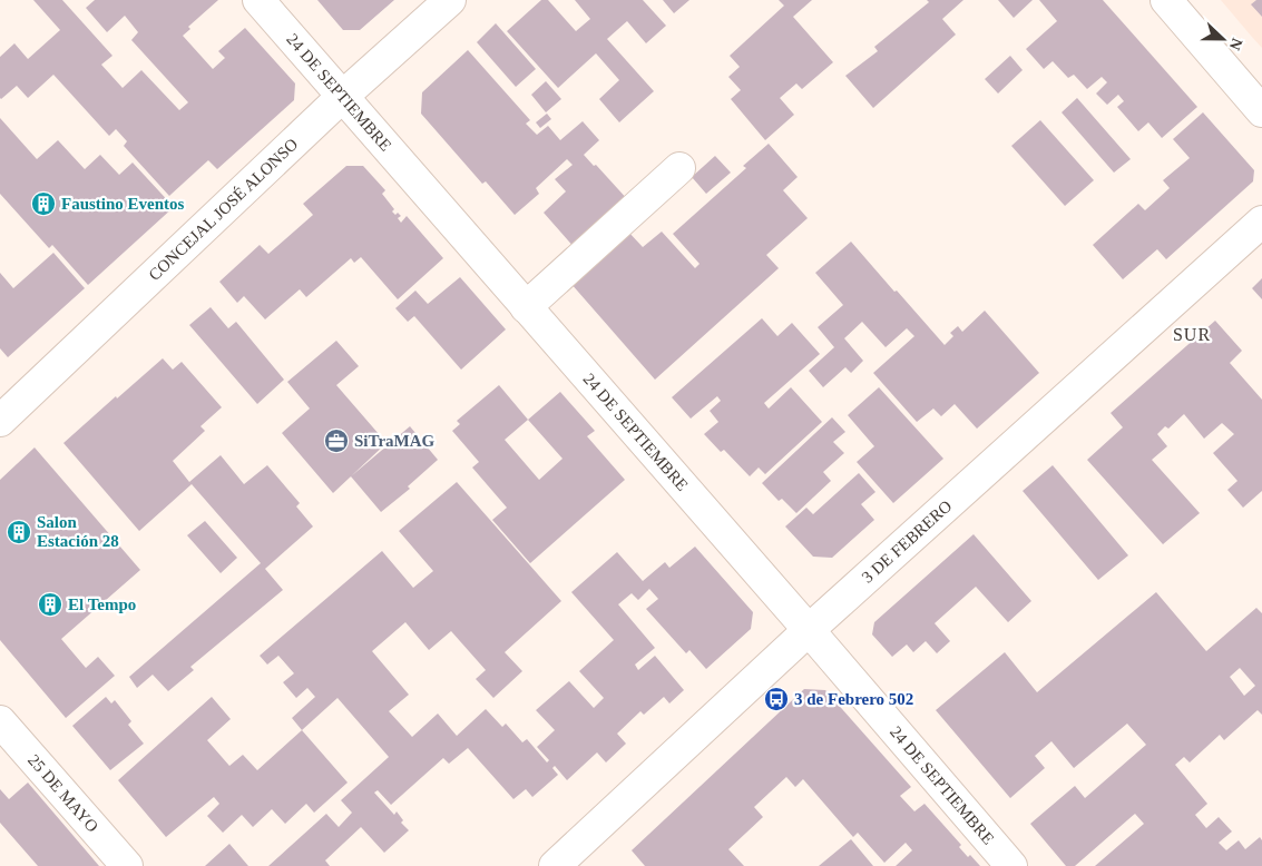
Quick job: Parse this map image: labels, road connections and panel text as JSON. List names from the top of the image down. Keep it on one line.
{"streets":{"street":["24 DE SEPTIEMBRE","CONCEJAL JOSÉ ALONSO","3 DE FEBRERO","25 DE MAYO"]},"crossings":[["24 DE SEPTIEMBRE","CONCEJAL JOSÉ ALONSO"],["24 DE SEPTIEMBRE","3 DE FEBRERO"]],"districts":["SUR"],"places":{"building":["Faustino Eventos","Salon Estación 28","El Tempo"],"office":["SiTraMAG"],"bus stop":["3 de Febrero 502"]},"north":"right"}
